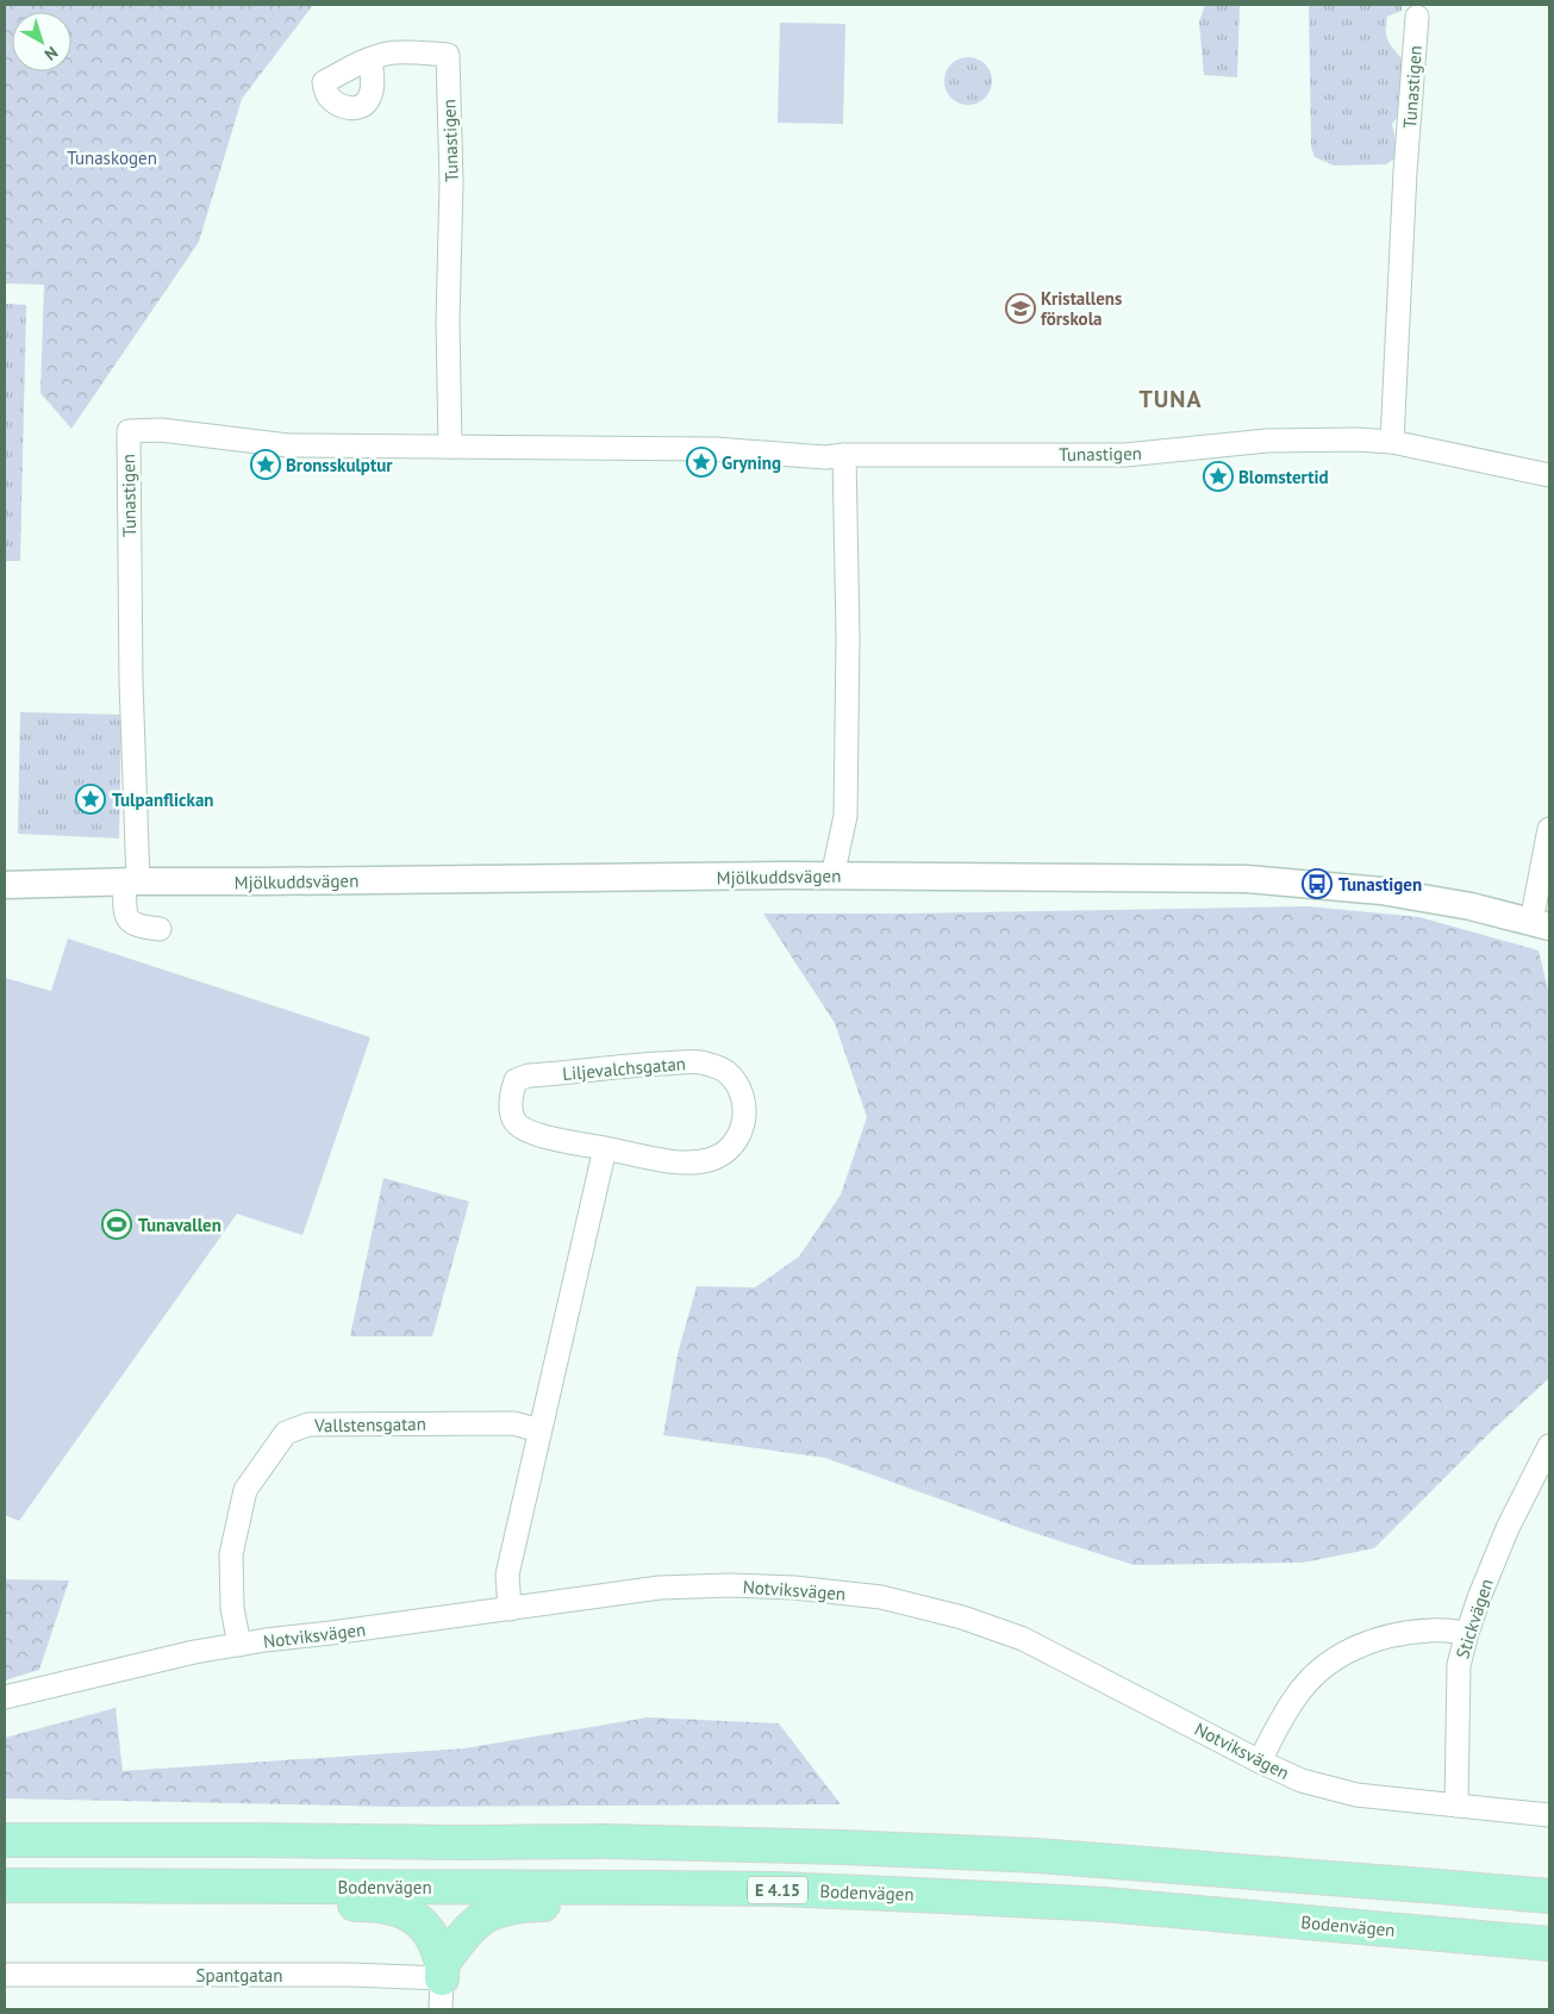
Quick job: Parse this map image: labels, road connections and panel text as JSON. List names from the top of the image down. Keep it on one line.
{"streets":{"main road":["Bodenvägen","E 4.15"],"street":["Tunastigen","Mjölkuddsvägen","Liljevalchsgatan","Vallstensgatan","Notviksvägen","Stickvägen","Spantgatan"]},"crossings":[["Tunastigen","Mjölkuddsvägen"],["Vallstensgatan","Notviksvägen"],["Notviksvägen","Stickvägen"]],"districts":["TUNA"],"parks":["Tunaskogen"],"places":{"school or university":["Kristallens förskola"],"place":["Gryning","Bronsskulptur","Blomstertid","Tulpanflickan"],"bus stop":["Tunastigen"],"sports":["Tunavallen"]},"north":"bottom right"}
